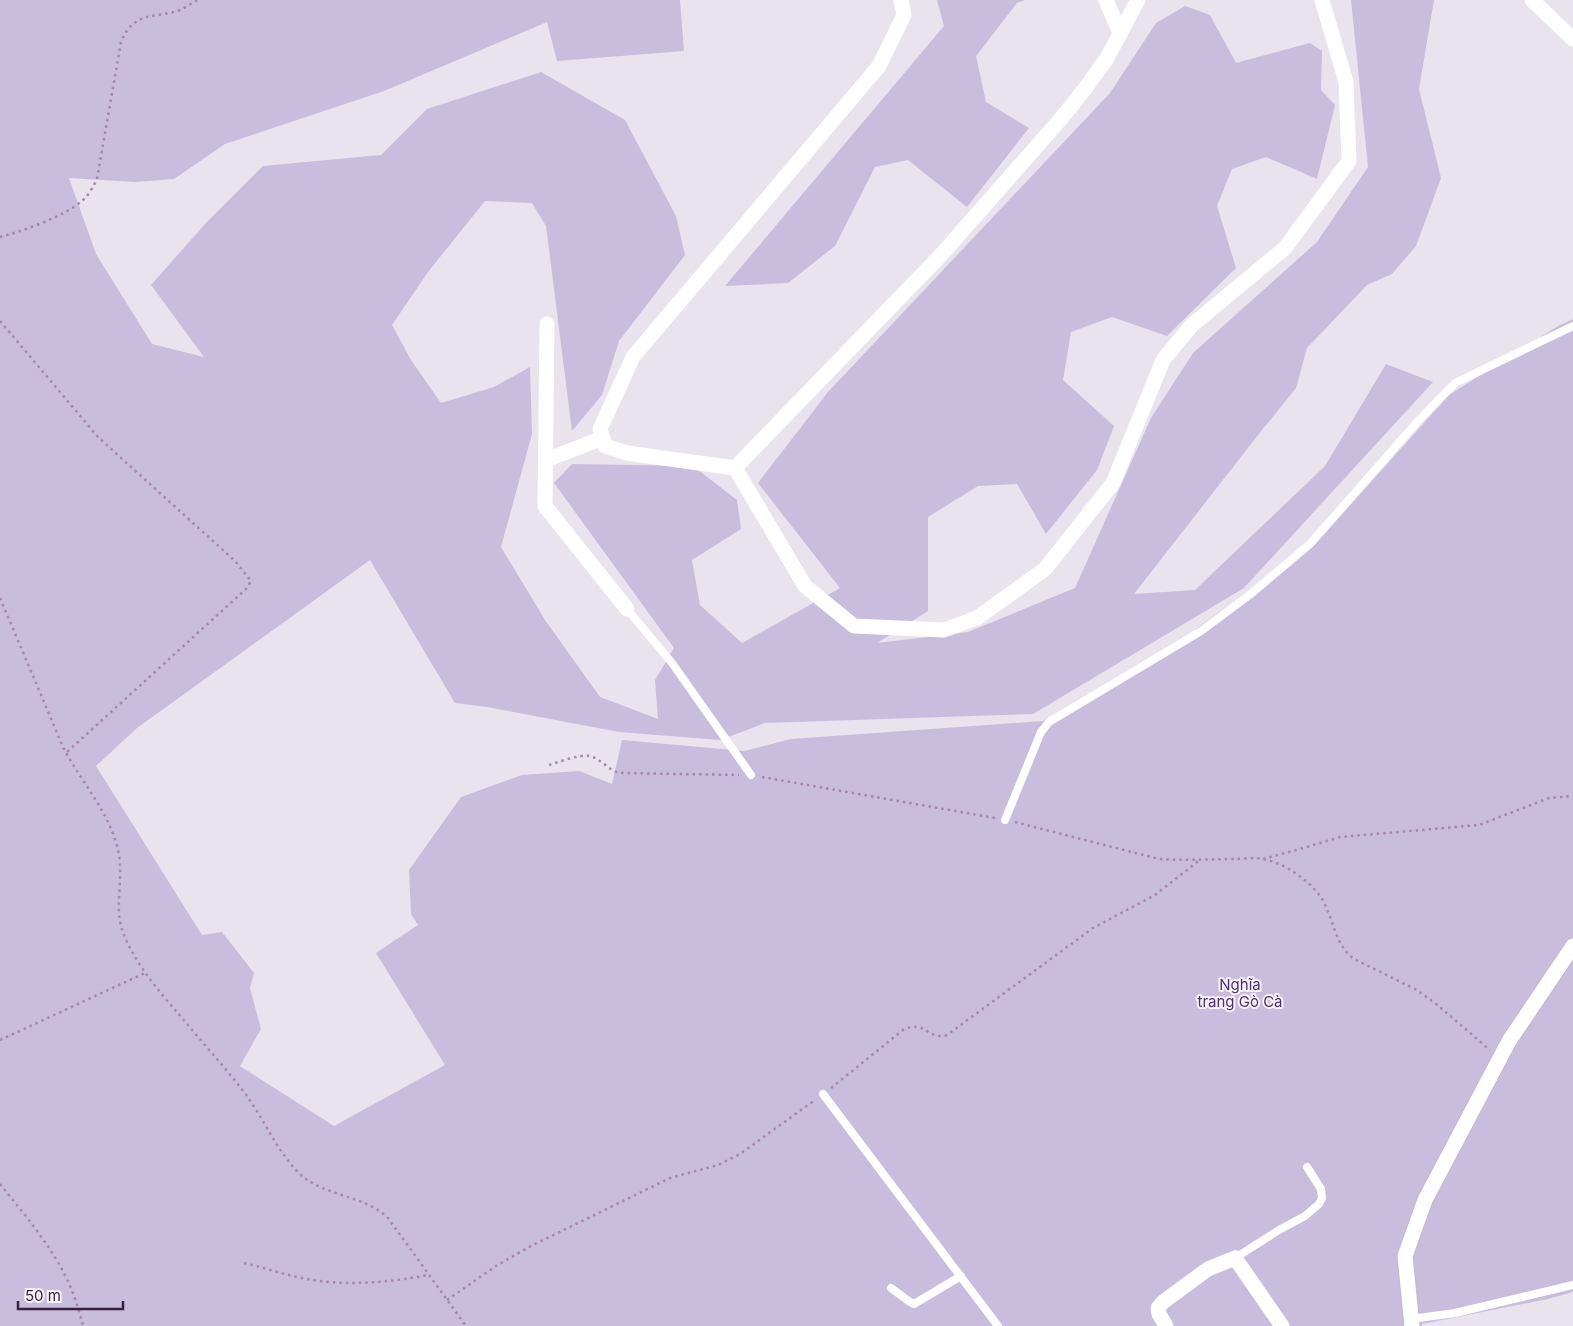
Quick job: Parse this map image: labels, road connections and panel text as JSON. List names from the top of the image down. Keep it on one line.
{"parks":["Nghĩa trang Gò Cà"],"scale_bar":"50 m"}
